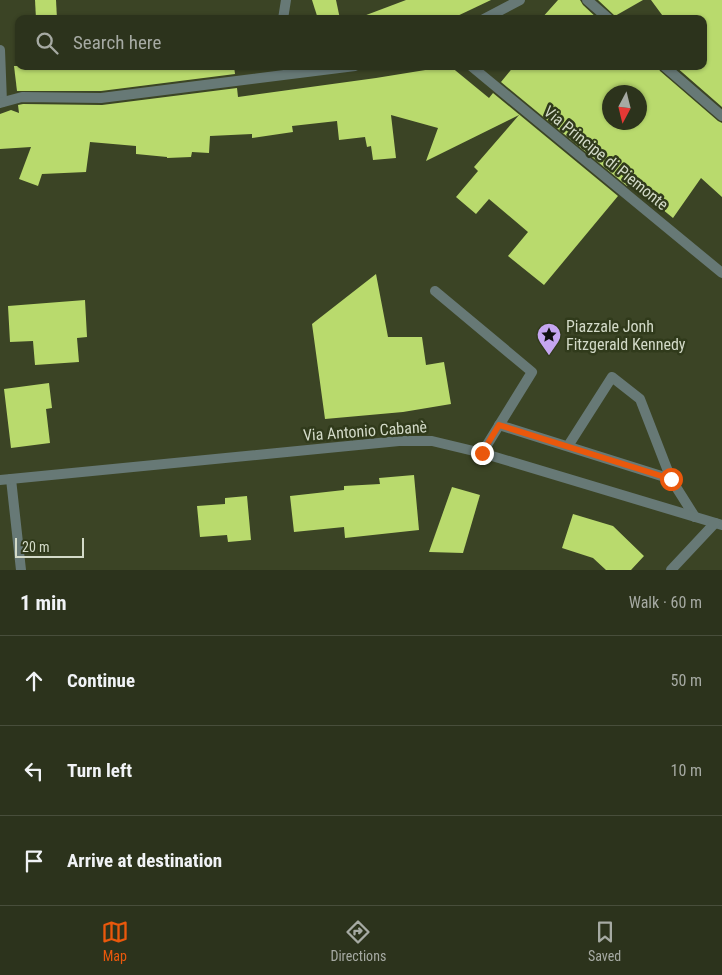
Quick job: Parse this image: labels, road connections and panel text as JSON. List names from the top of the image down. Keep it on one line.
{"streets":{"street":["Via Principe di Piemonte","Via Antonio Cabanè"]},"places":{"place":["Piazzale Jonh Fitzgerald Kennedy"]},"scale_bar":"20 m","north":"bottom","page":{"search":"Search here","scale":"20 m","heading":["1 min","Walk · 60 m"],"list":[["Continue","50 m"],["Turn left","10 m"],"Arrive at destination"],"nav":["Map","Directions","Saved"]}}
